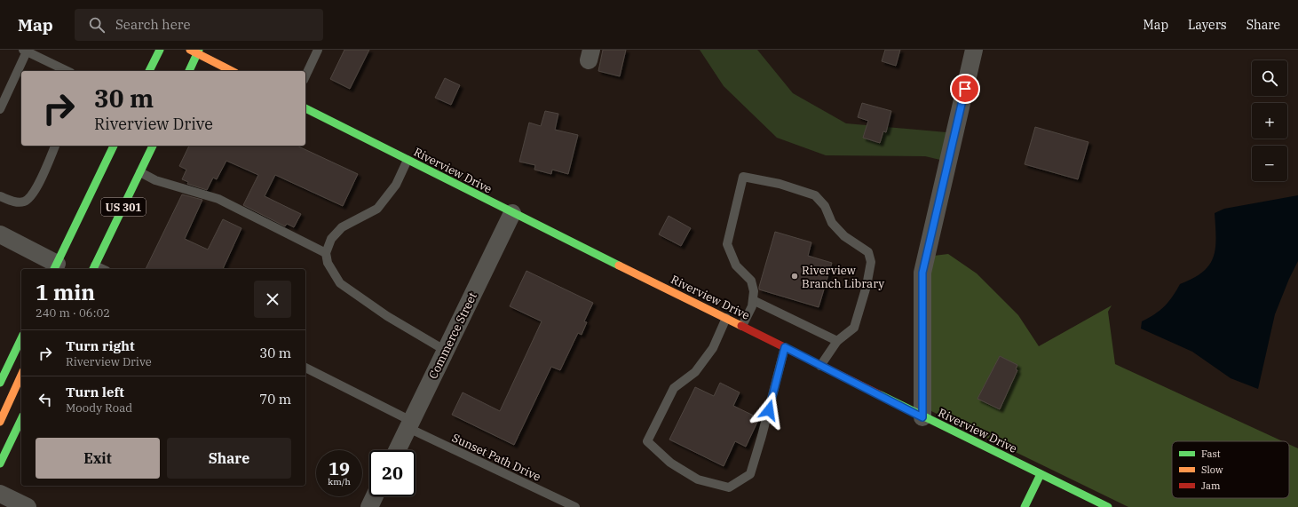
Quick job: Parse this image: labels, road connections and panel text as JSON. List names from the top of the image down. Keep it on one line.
{"streets":{"street":["Riverview Drive","US 301","Commerce Street"],"lane":["Sunset Path Drive"]},"crossings":[["Riverview Drive","Commerce Street"],["Commerce Street","Sunset Path Drive"]],"places":["Riverview Branch Library"],"legend":["Fast","Slow","Jam"],"page":{"header":"Map","search":"Search here","nav":["Map","Layers","Share"],"map_buttons":["+","−"],"turn":["30 m","Riverview Drive"],"heading":["1 min","240 m · 06:02"],"list":[{"name":"Turn right","note":"Riverview Drive","value":"30 m"},{"name":"Turn left","note":"Moody Road","value":"70 m"}],"buttons":["Exit","Share"],"speed":"19 km/h","limit":"20"}}
